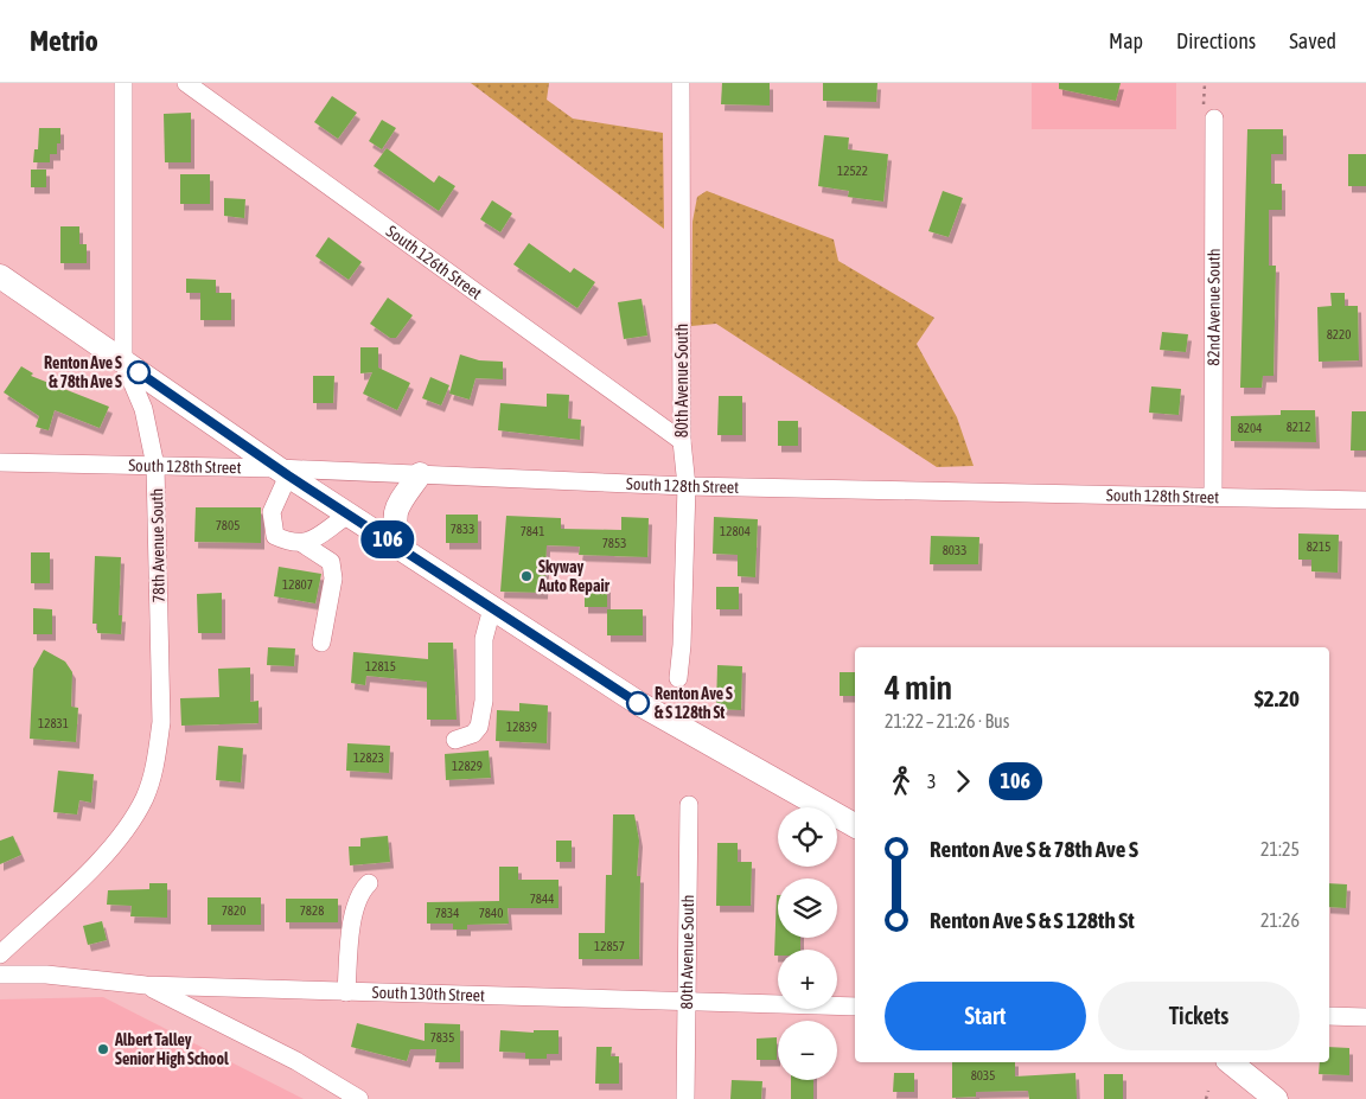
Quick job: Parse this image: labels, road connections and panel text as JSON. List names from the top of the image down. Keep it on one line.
{"streets":{"street":["South 126th Street","82nd Avenue South","80th Avenue South","South 128th Street","78th Avenue South","South 130th Street"]},"crossings":[["South 126th Street","80th Avenue South"],["82nd Avenue South","South 128th Street"],["80th Avenue South","South 128th Street"],["80th Avenue South","South 130th Street"],["South 128th Street","78th Avenue South"]],"places":["Renton Ave S & 78th Ave S","Skyway Auto Repair","Renton Ave S & S 128th St","Albert Talley Senior High School"],"lines":["bus line 106"],"house_numbers":["12522","8220","8212","8204","7805","7833","7841","12804","7853","8215","8033","12807","12815","12831","12839","12823","12829","7844","7820","7828","7834","7840","12857","7835","8035"],"page":{"header":"Metrio","nav":["Map","Directions","Saved"],"on_map":"106","heading":["4 min","21:22 – 21:26 · Bus","$2.20"],"legs":["3","106"],"map_buttons":["+","−"],"list":[{"name":"Renton Ave S & 78th Ave S","value":"21:25"},{"name":"Renton Ave S & S 128th St","value":"21:26"}],"buttons":["Start","Tickets"]}}
